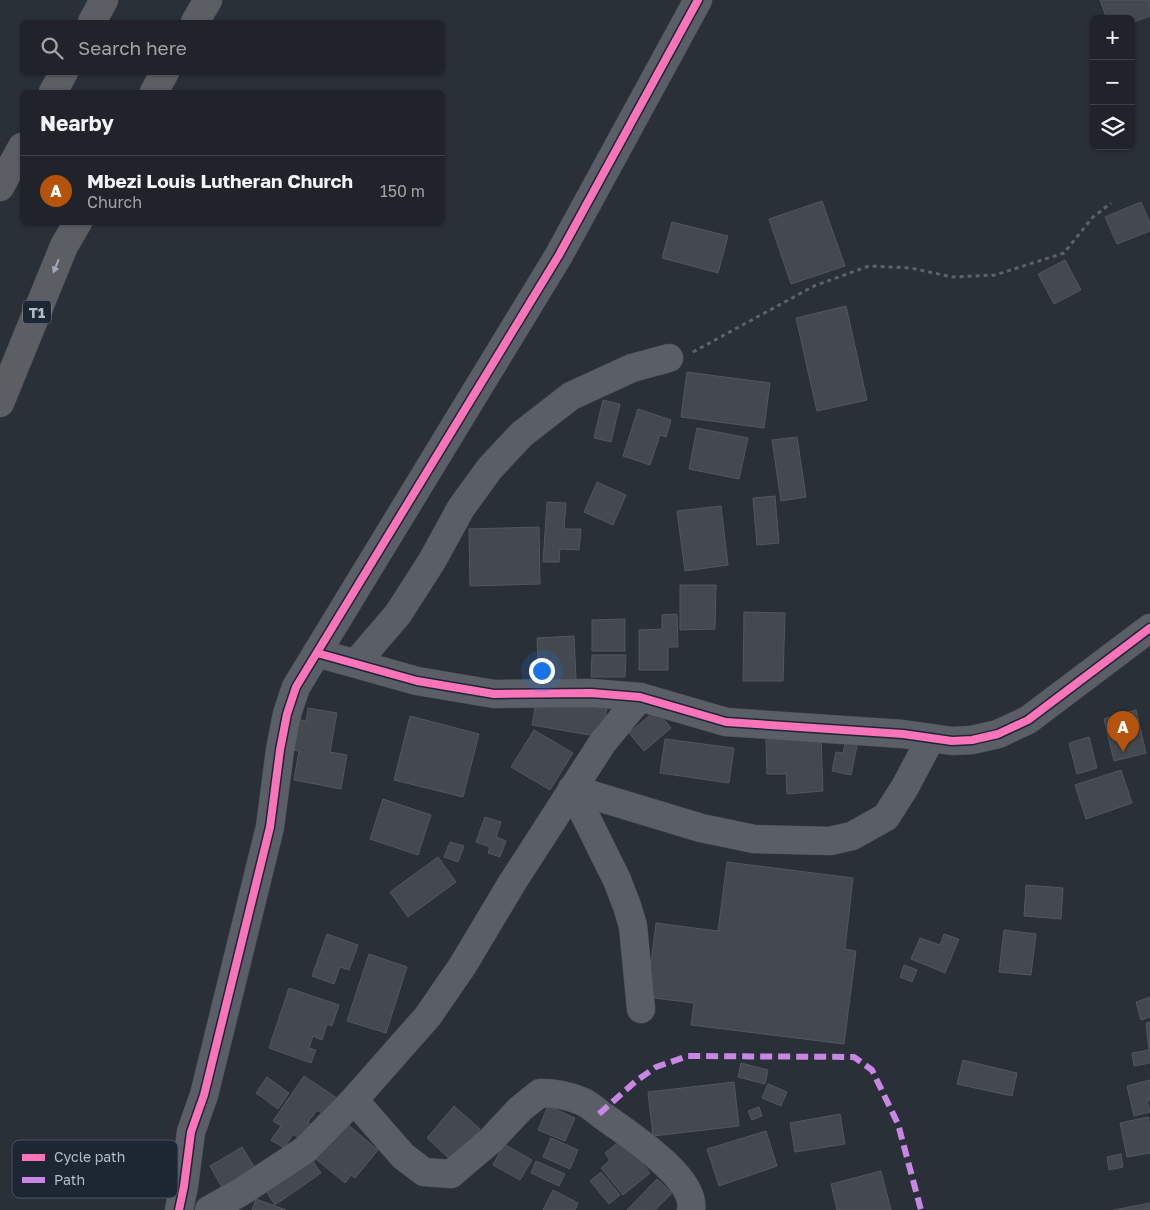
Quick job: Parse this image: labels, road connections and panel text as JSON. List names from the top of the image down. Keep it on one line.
{"streets":{"highway":["T1"]},"legend":["Cycle path","Path"],"page":{"map_buttons":["+","−"],"search":"Search here","heading":"Nearby","list":[{"mark":"A","name":"Mbezi Louis Lutheran Church","note":"Church","value":"150 m"}],"pins":"A"}}
